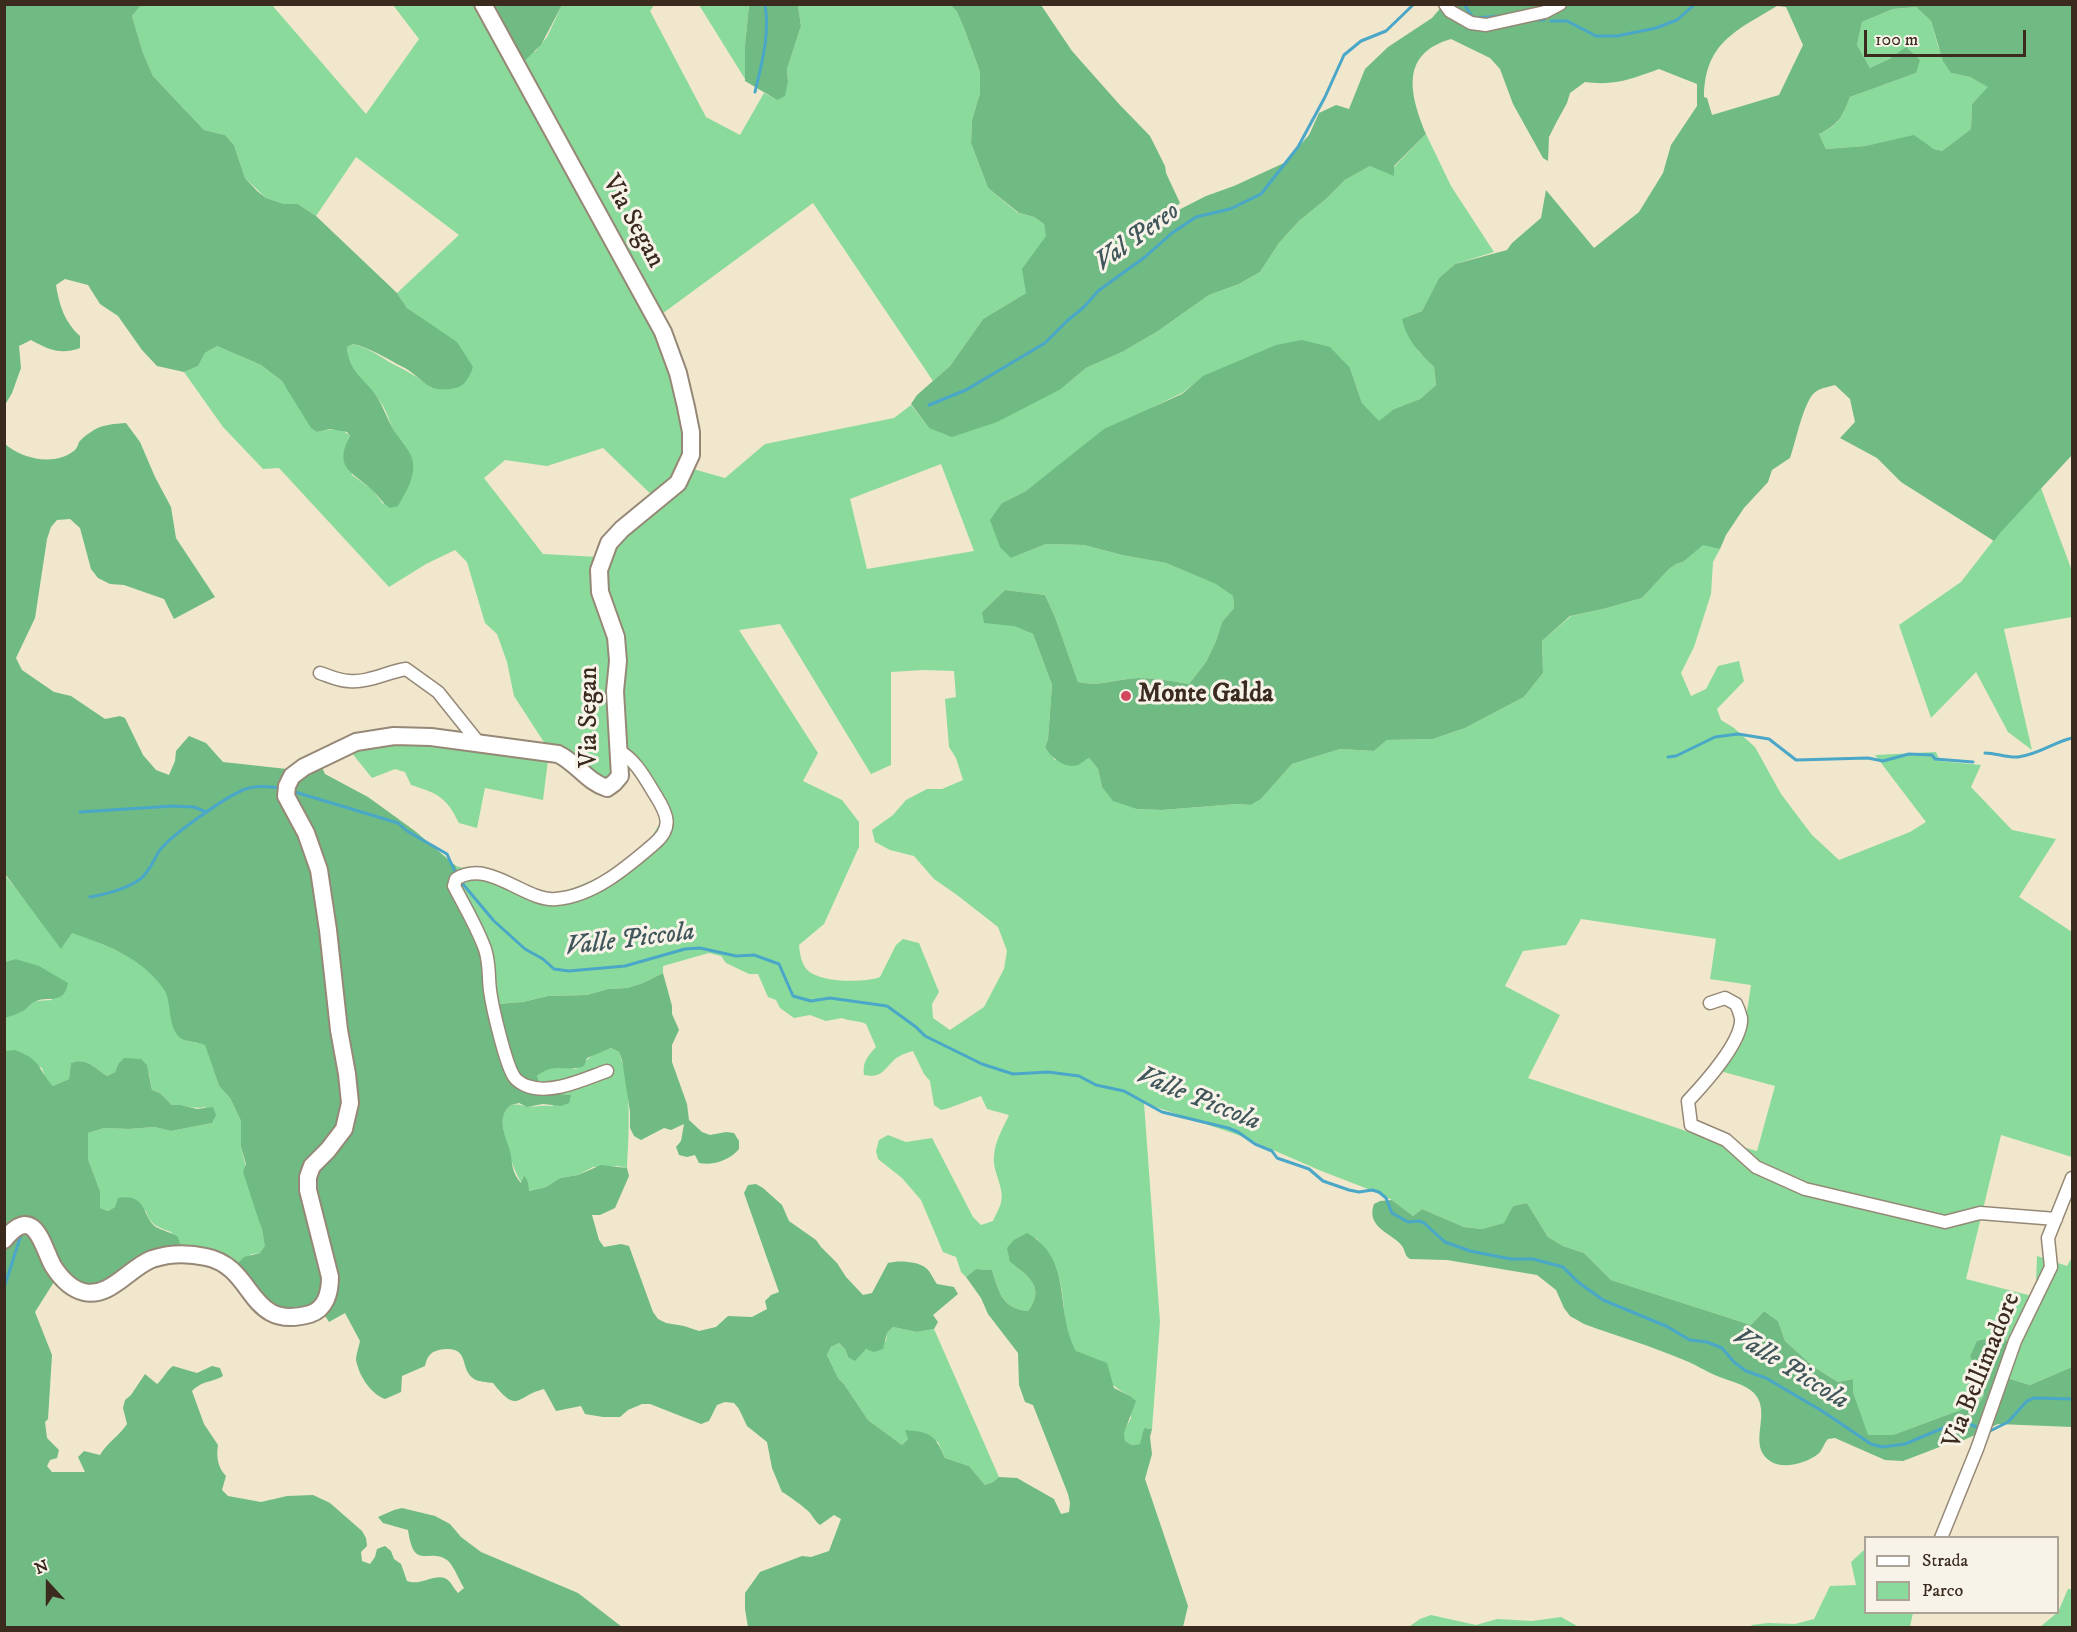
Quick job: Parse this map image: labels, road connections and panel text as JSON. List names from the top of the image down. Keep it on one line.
{"streets":{"street":["Via Segan","Via Bellimadore"]},"water":["Val Pereo","Valle Piccola"],"places":["Monte Galda"],"legend":["Strada","Parco"],"scale_bar":"100 m","north":"top"}
